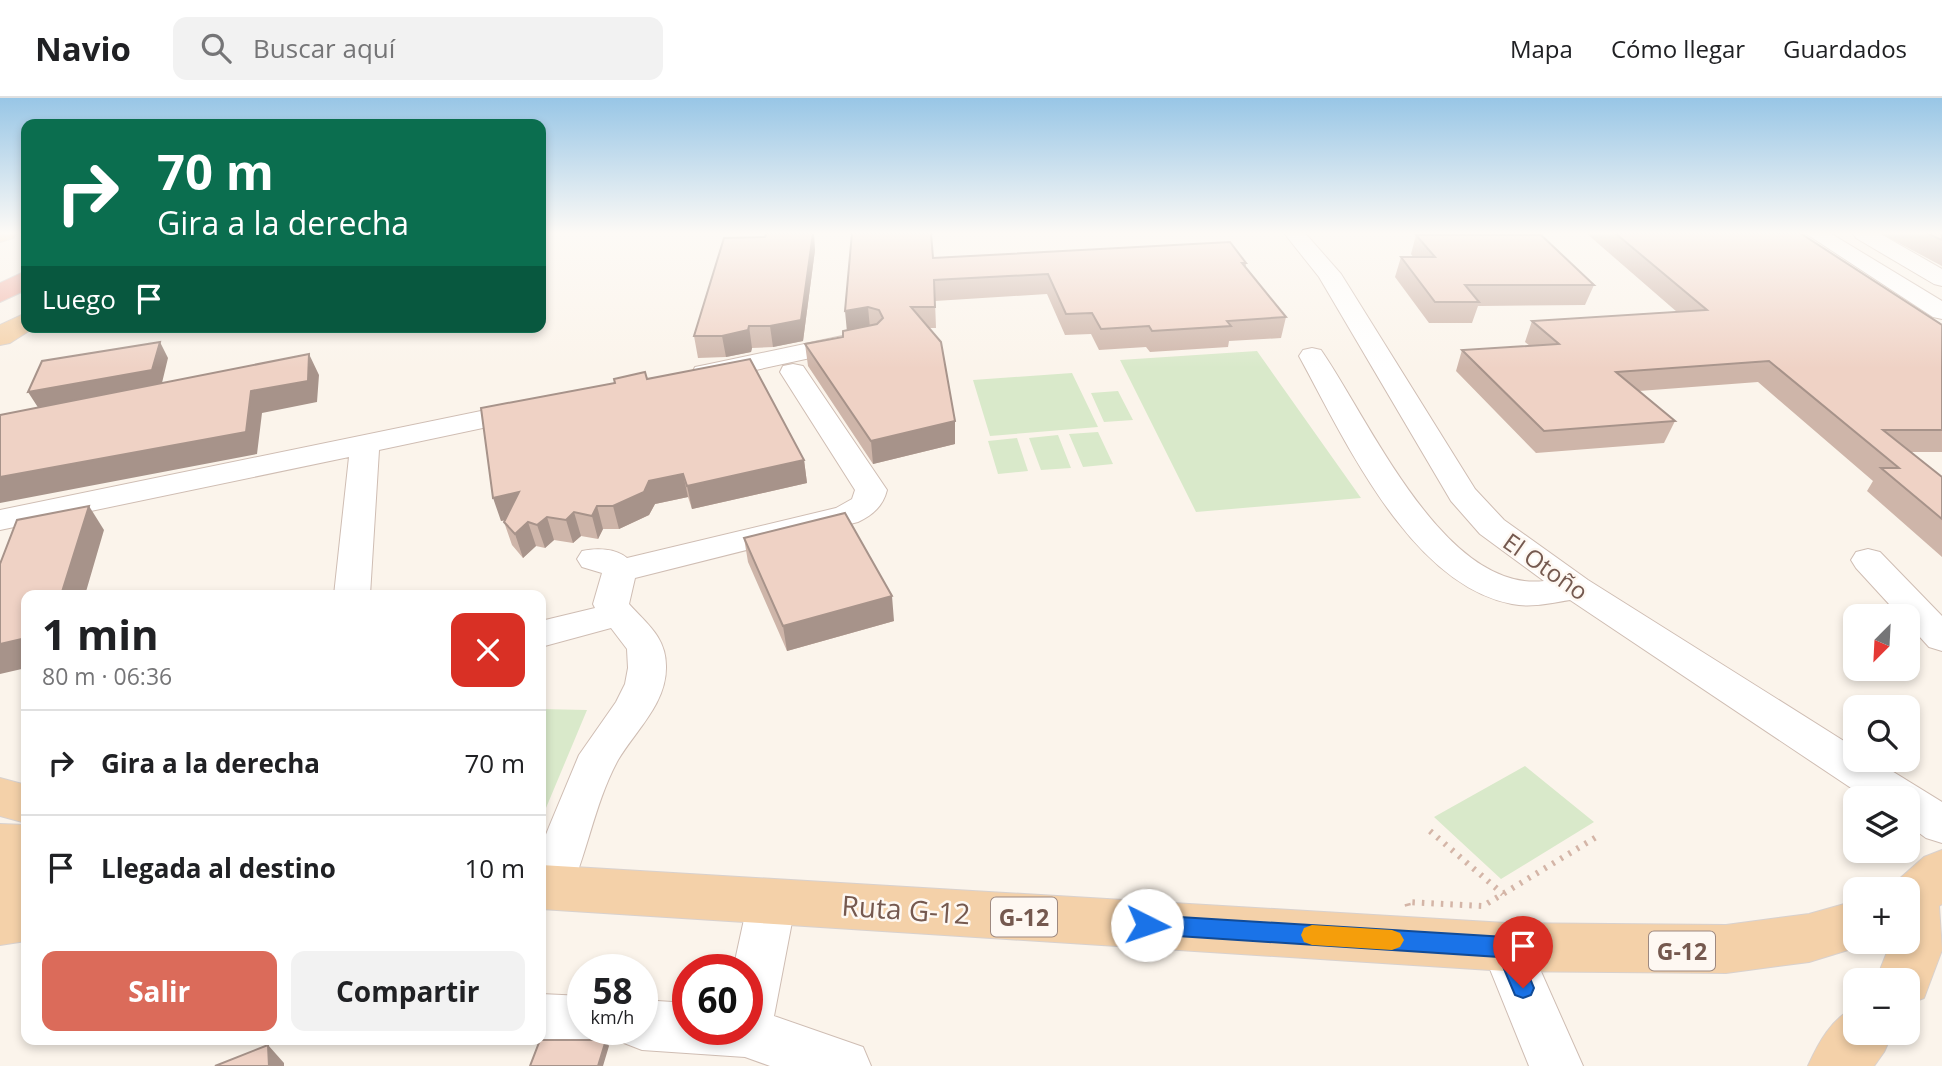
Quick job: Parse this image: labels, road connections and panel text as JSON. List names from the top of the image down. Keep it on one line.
{"streets":{"main road":["Ruta G-12","G-12"],"street":["El Otoño"]},"north":"bottom left","page":{"header":"Navio","search":"Buscar aquí","nav":["Mapa","Cómo llegar","Guardados"],"turn":["70 m","Gira a la derecha"],"then":"Luego","heading":["1 min","80 m · 06:36"],"map_buttons":["+","−"],"list":[{"name":"Gira a la derecha","value":"70 m"},{"name":"Llegada al destino","value":"10 m"}],"buttons":["Salir","Compartir"],"speed":"58 km/h","limit":"60"}}
